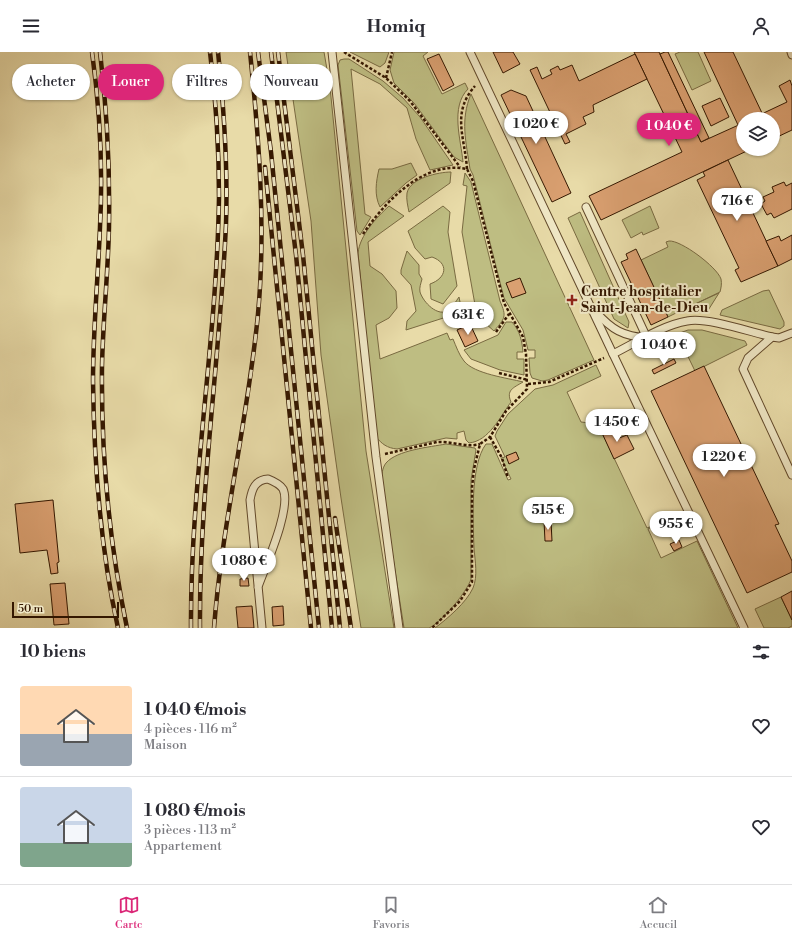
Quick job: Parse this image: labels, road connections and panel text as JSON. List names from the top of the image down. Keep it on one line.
{"places":{"health":["Centre hospitalier Saint-Jean-de-Dieu"]},"scale_bar":"50 m","page":{"header":"Homiq","chip":["Acheter","Louer","Filtres","Nouveau"],"price":["1 020 €","1 040 €","716 €","631 €","1 040 €","1 450 €","1 220 €","515 €","955 €","1 080 €"],"scale":"50 m","heading":"10 biens","list":[{"name":"1 040 €/mois","note":"4 pièces · 116 m² · Maison"},{"name":"1 080 €/mois","note":"3 pièces · 113 m² · Appartement"}],"tabs":["Carte","Favoris","Accueil"]}}
